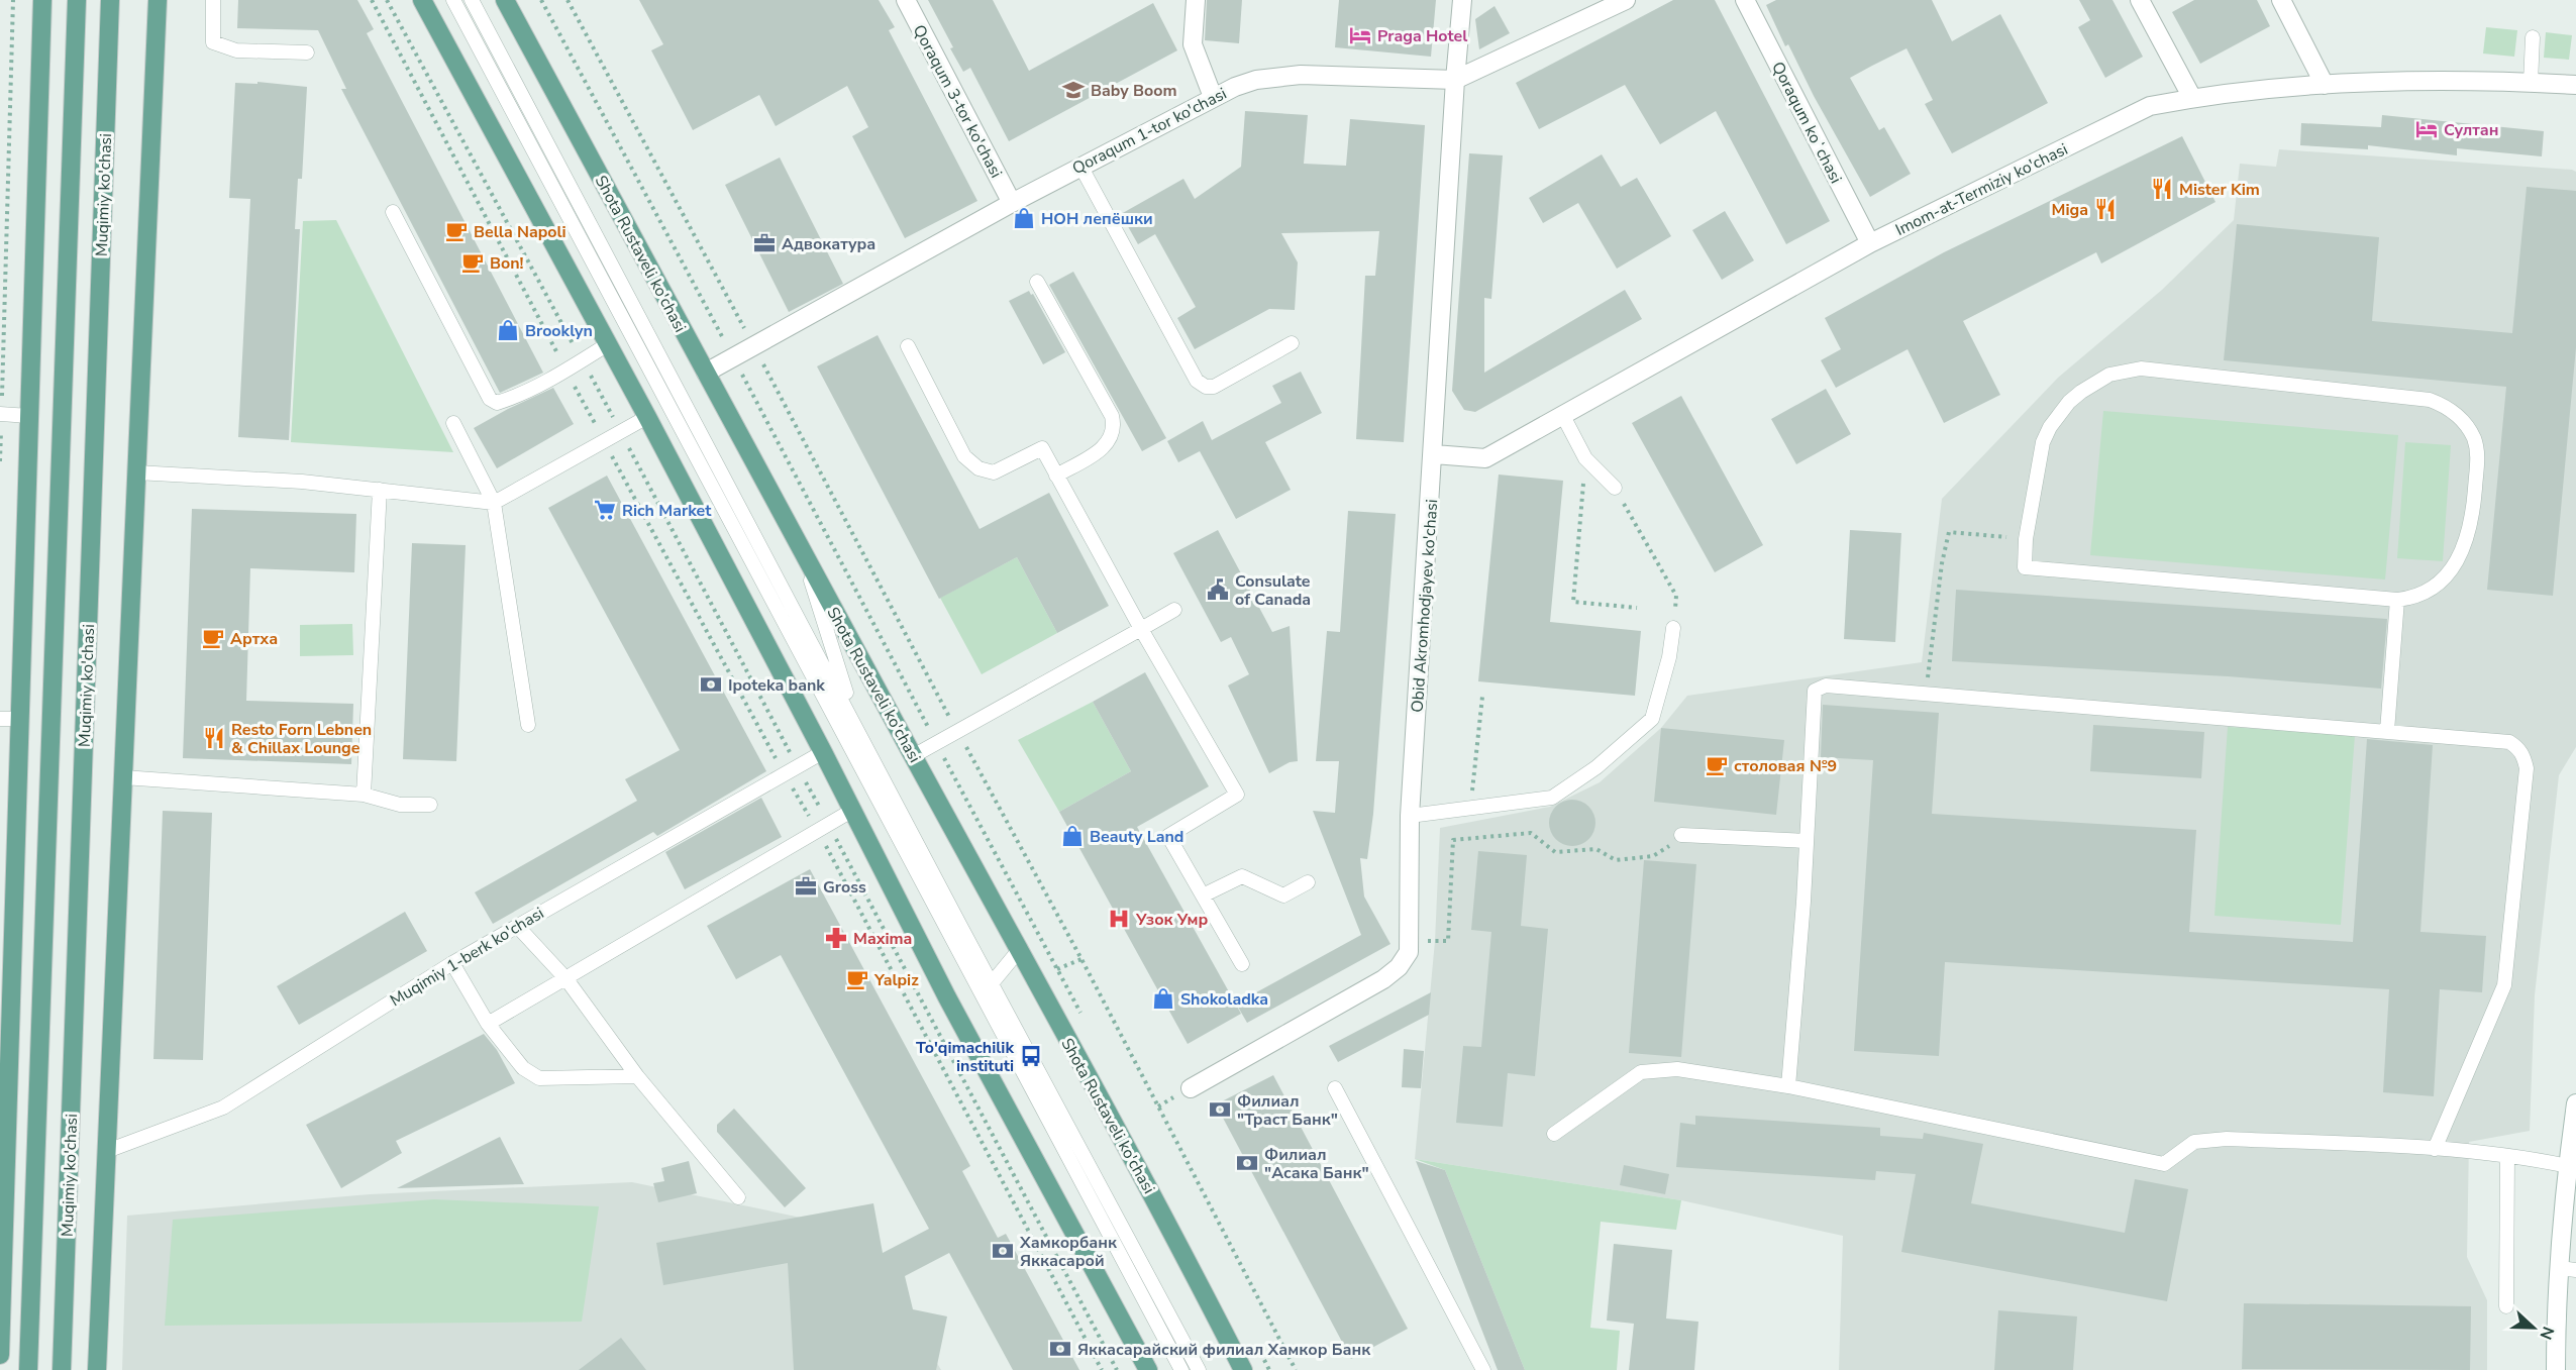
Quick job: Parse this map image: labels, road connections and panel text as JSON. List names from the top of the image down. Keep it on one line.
{"streets":{"main road":["Muqimiy ko'chasi","Shota Rustaveli ko'chasi"],"street":["Qoraqum 3-tor ko'chasi","Qoraqum koʻchasi","Qoraqum 1-tor ko'chasi","Imom-at-Termiziy ko'chasi","Obid Akromhodjayev ko'chasi"],"lane":["Muqimiy 1-berk ko'chasi"]},"crossings":[["Qoraqum 3-tor ko'chasi","Qoraqum 1-tor ko'chasi"],["Qoraqum koʻchasi","Imom-at-Termiziy ko'chasi"],["Qoraqum 1-tor ko'chasi","Shota Rustaveli ko'chasi"],["Qoraqum 1-tor ko'chasi","Obid Akromhodjayev ko'chasi"],["Imom-at-Termiziy ko'chasi","Obid Akromhodjayev ko'chasi"]],"places":{"hotel":["Praga Hotel","Султан"],"school or university":["Baby Boom"],"restaurant":["Mister Kim","Miga","Resto Forn Lebnen & Chillax Lounge"],"shop":["НОН лепёшки","Brooklyn","Beauty Land","Shokoladka"],"cafe":["Bella Napoli","Bon!","Артха","столовая №9","Yalpiz"],"office":["Адвокатура","Gross"],"supermarket":["Rich Market"],"public building":["Consulate of Canada"],"bank":["Ipoteka bank","Филиал \"Траст Банк\"","Филиал \"Асака Банк\"","Хамкорбанк Яккасарой","Яккасарайский филиал Хамкор Банк"],"hospital":["Узок Умр"],"pharmacy":["Maxima"],"bus stop":["To'qimachilik instituti"]},"north":"right"}
